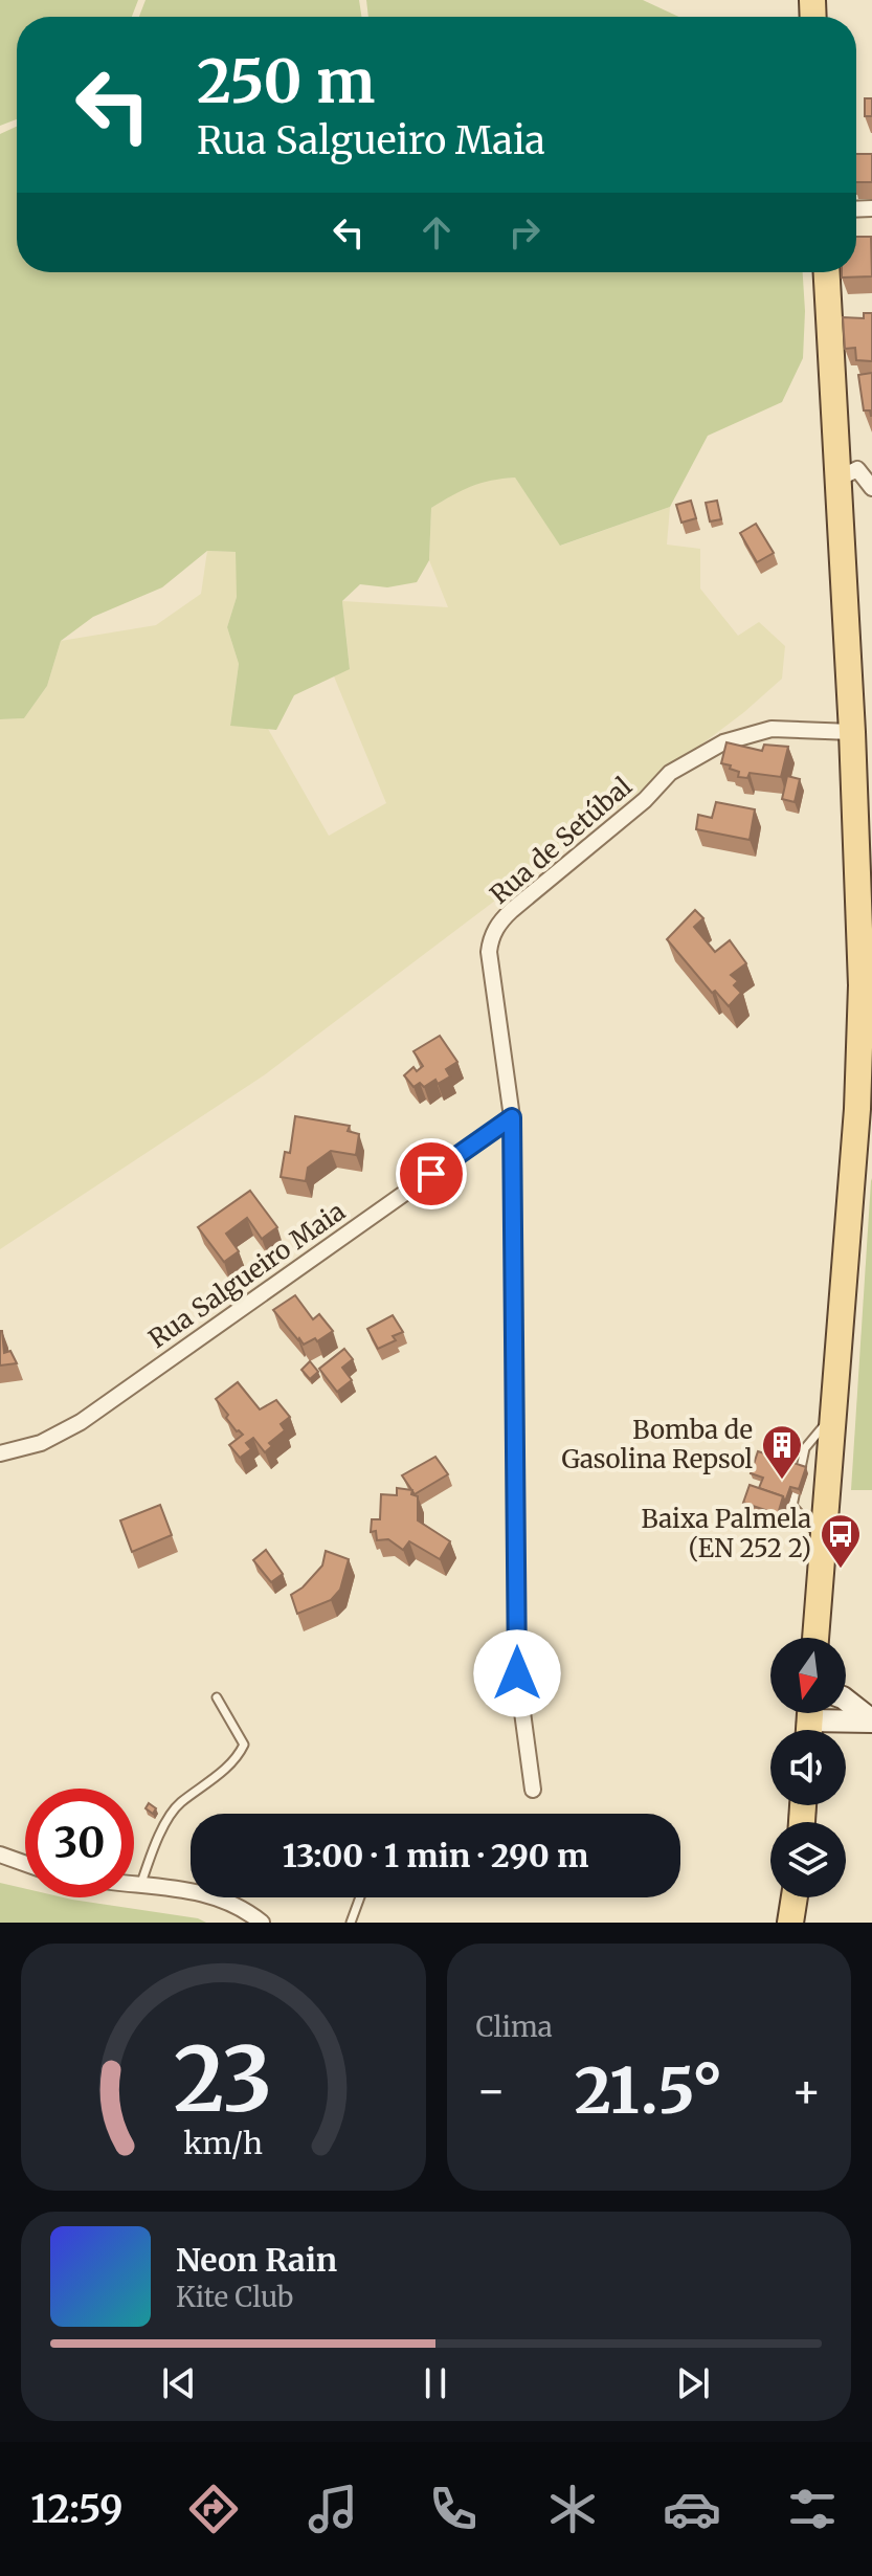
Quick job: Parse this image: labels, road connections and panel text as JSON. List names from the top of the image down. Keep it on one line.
{"streets":{"street":["Rua de Setúbal","Rua Salgueiro Maia"]},"crossings":[["Rua de Setúbal","Rua Salgueiro Maia"]],"places":{"building":["Bomba de Gasolina Repsol"],"bus stop":["Baixa Palmela (EN 252 2)"]},"north":"bottom","page":{"turn":["250 m","Rua Salgueiro Maia"],"limit":"30","trip":"13:00 · 1 min · 290 m","tile":"Clima","heat":["−","21.5°","+"],"song":["Neon Rain","Kite Club"],"tabs":"12:59","gauge":["23","km/h"]}}
